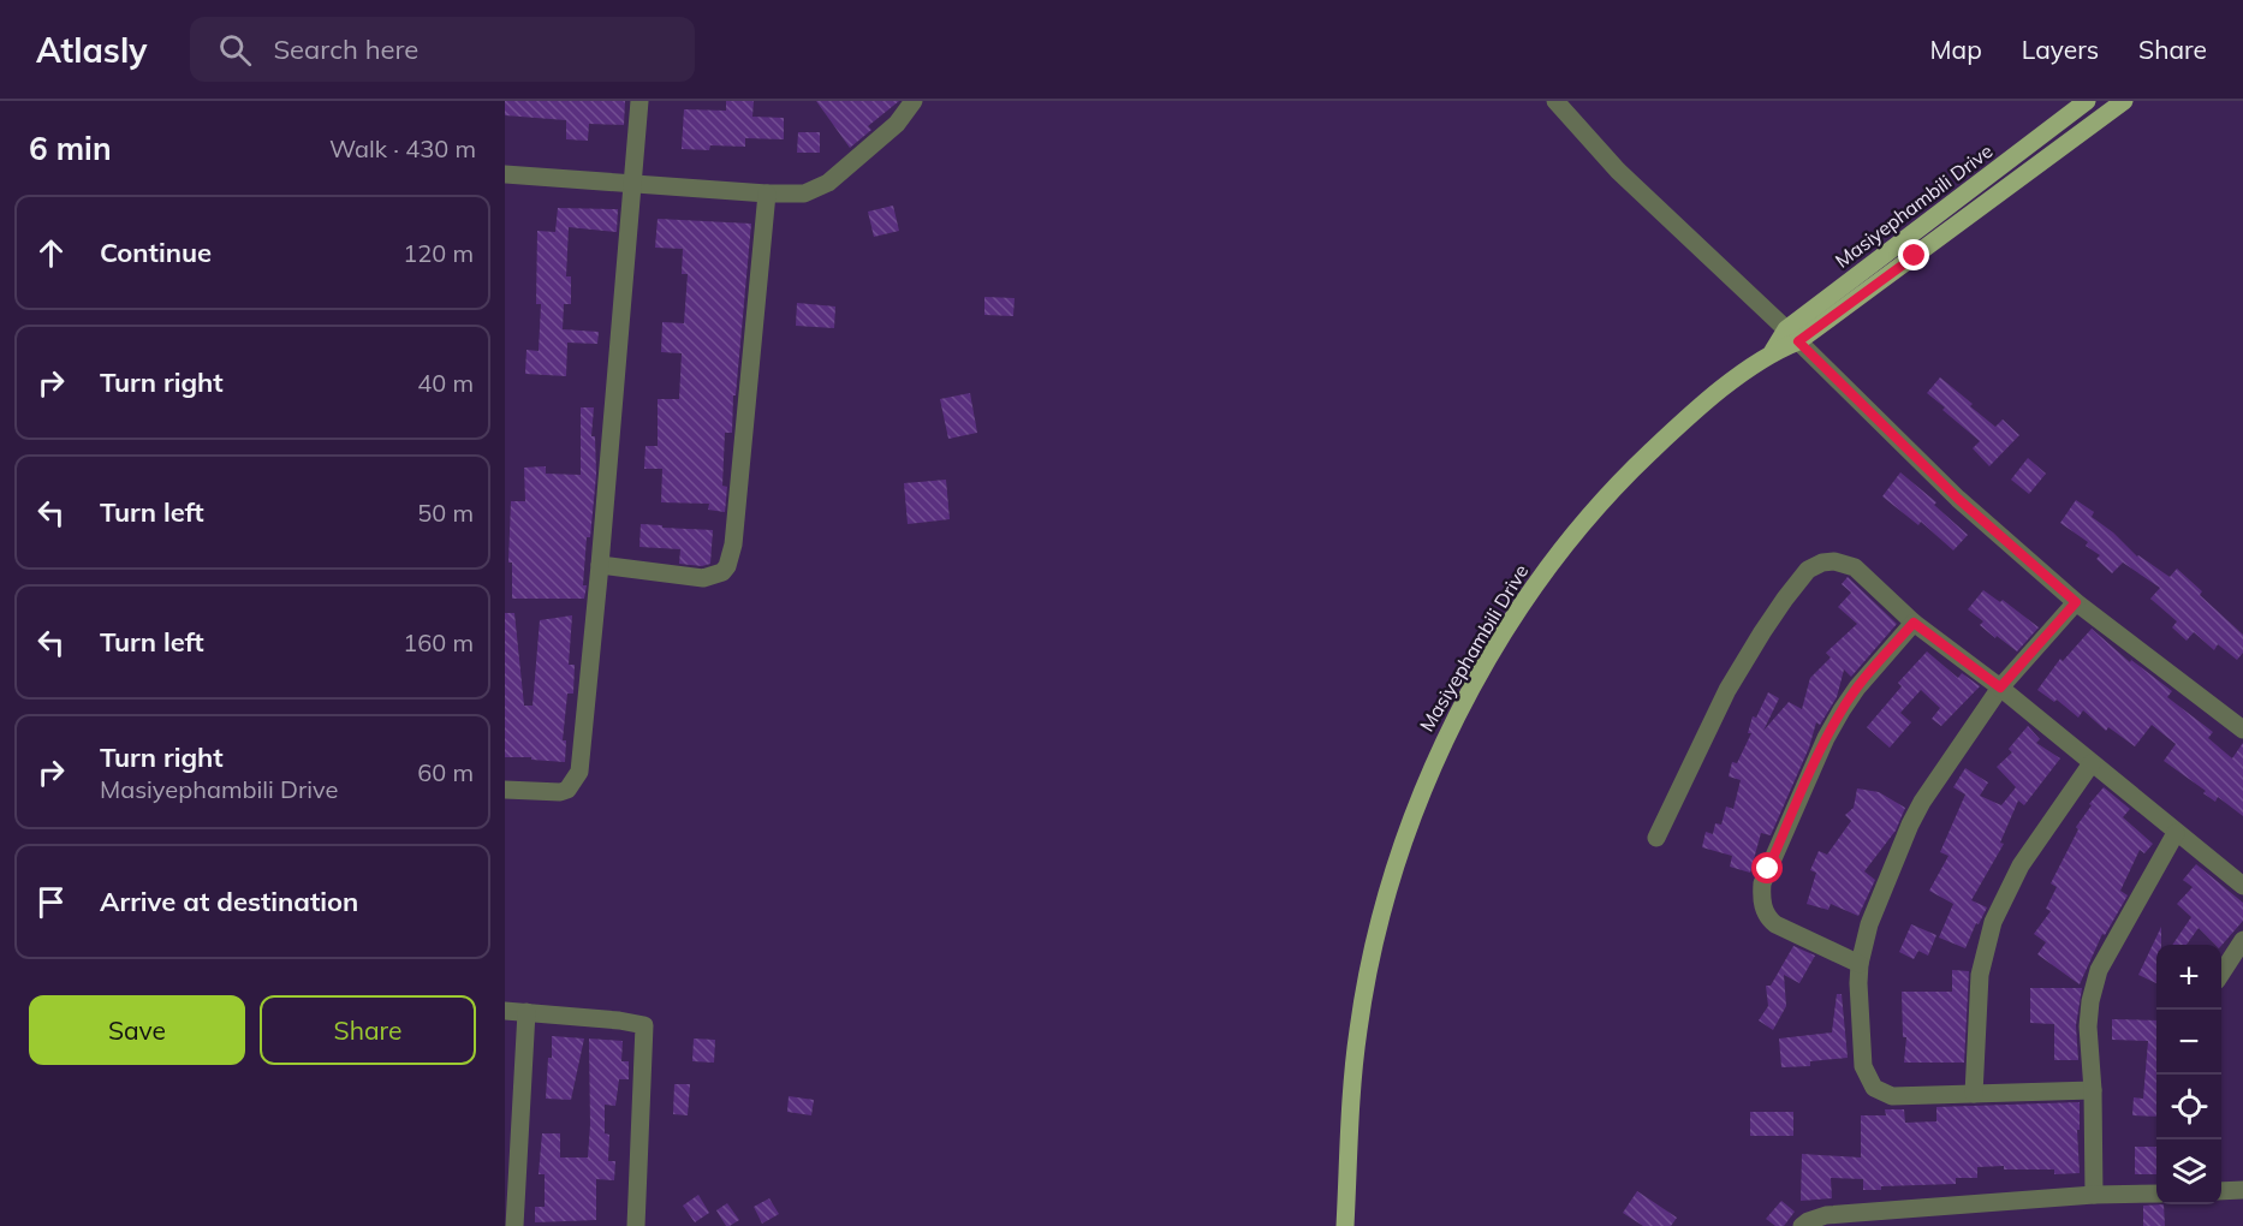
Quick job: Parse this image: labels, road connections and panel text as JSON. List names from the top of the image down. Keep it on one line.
{"streets":{"main road":["Masiyephambili Drive"]},"page":{"header":"Atlasly","search":"Search here","nav":["Map","Layers","Share"],"heading":["6 min","Walk · 430 m"],"list":[["Continue","120 m"],["Turn right","40 m"],["Turn left","50 m"],["Turn left","160 m"],["Turn right","Masiyephambili Drive","60 m"],"Arrive at destination"],"map_buttons":["+","−"],"buttons":["Save","Share"]}}
